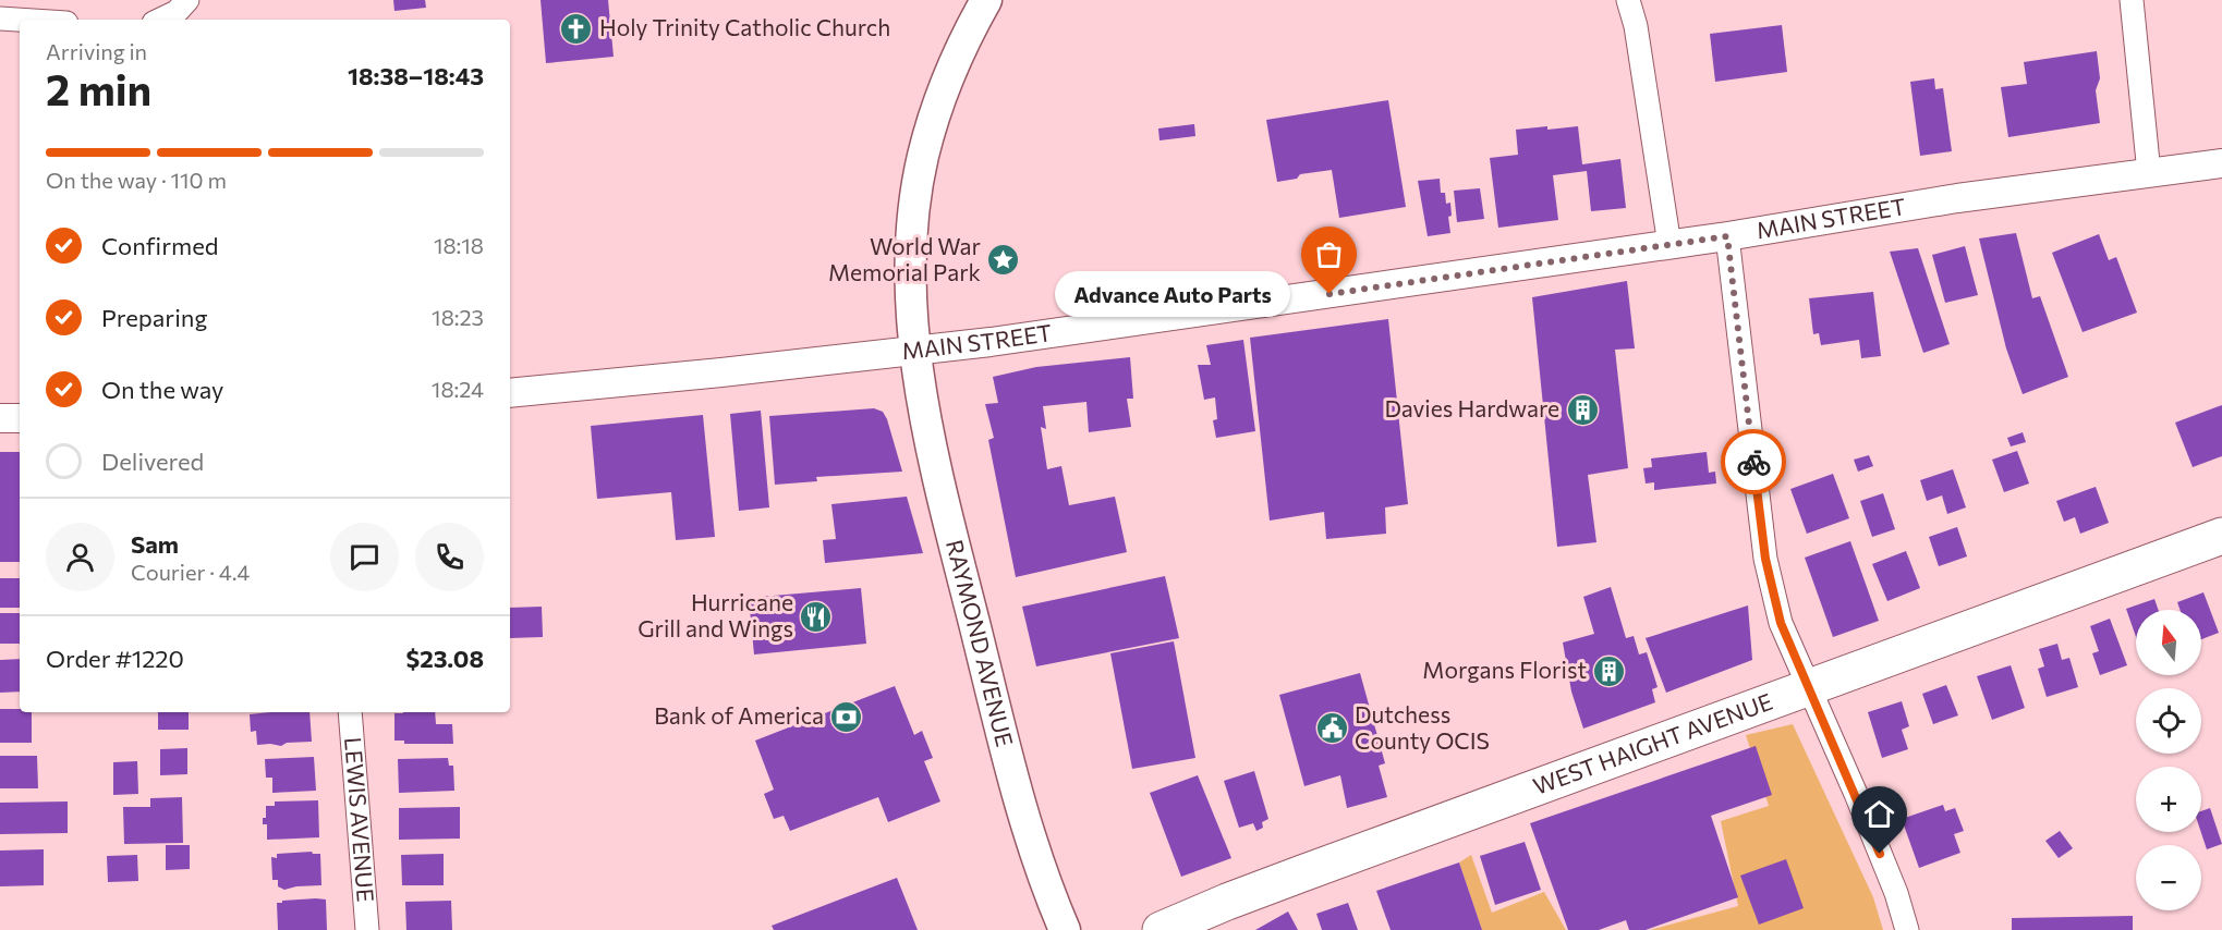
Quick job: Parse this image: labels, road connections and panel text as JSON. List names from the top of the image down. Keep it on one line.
{"streets":{"highway":["WEST HAIGHT AVENUE"],"main road":["RAYMOND AVENUE"],"street":["MAIN STREET","LEWIS AVENUE"]},"crossings":[["MAIN STREET","RAYMOND AVENUE"]],"places":{"church":["Holy Trinity Catholic Church"],"place":["World War Memorial Park"],"other":["Advance Auto Parts"],"building":["Davies Hardware","Morgans Florist"],"restaurant":["Hurricane Grill and Wings"],"bank":["Bank of America"],"public building":["Dutchess County OCIS"]},"north":"top","page":{"heading":["2 min","Arriving in","18:38–18:43"],"panel":["Sam","Courier · 4.4","Order #1220","$23.08"],"bar":"On the way · 110 m","list":[["Confirmed","18:18"],["Preparing","18:23"],["On the way","18:24"],"Delivered"],"bubble":"Advance Auto Parts","map_buttons":["+","−"]}}
